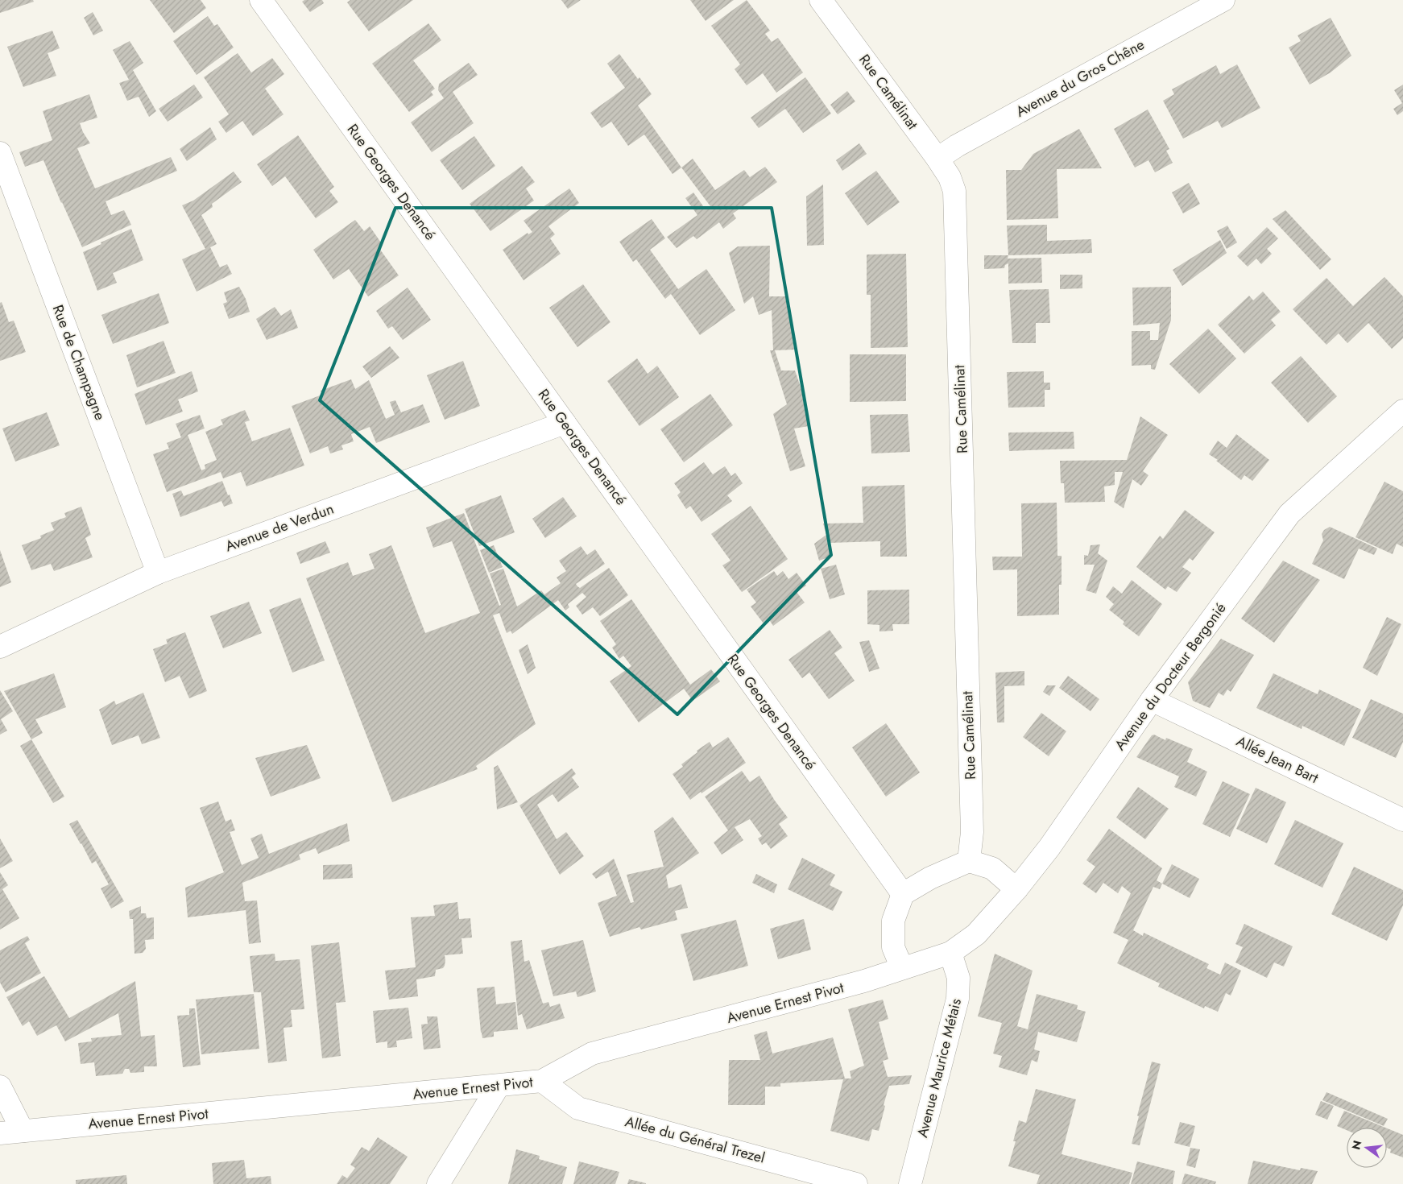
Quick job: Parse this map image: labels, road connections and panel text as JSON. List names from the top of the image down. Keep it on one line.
{"streets":{"street":["Avenue du Gros Chêne","Rue Camélinat","Rue Georges Denancé","Rue de Champagne","Avenue de Verdun","Avenue du Docteur Bergonié","Allée Jean Bart","Avenue Ernest Pivot","Avenue Maurice Métais","Allée du Général Trezel"]},"crossings":[["Avenue du Gros Chêne","Rue Camélinat"],["Rue Georges Denancé","Avenue de Verdun"],["Rue de Champagne","Avenue de Verdun"],["Avenue du Docteur Bergonié","Allée Jean Bart"],["Avenue du Docteur Bergonié","Avenue Ernest Pivot"],["Avenue du Docteur Bergonié","Avenue Maurice Métais"],["Avenue Ernest Pivot","Avenue Maurice Métais"],["Avenue Ernest Pivot","Allée du Général Trezel"]],"north":"left"}
